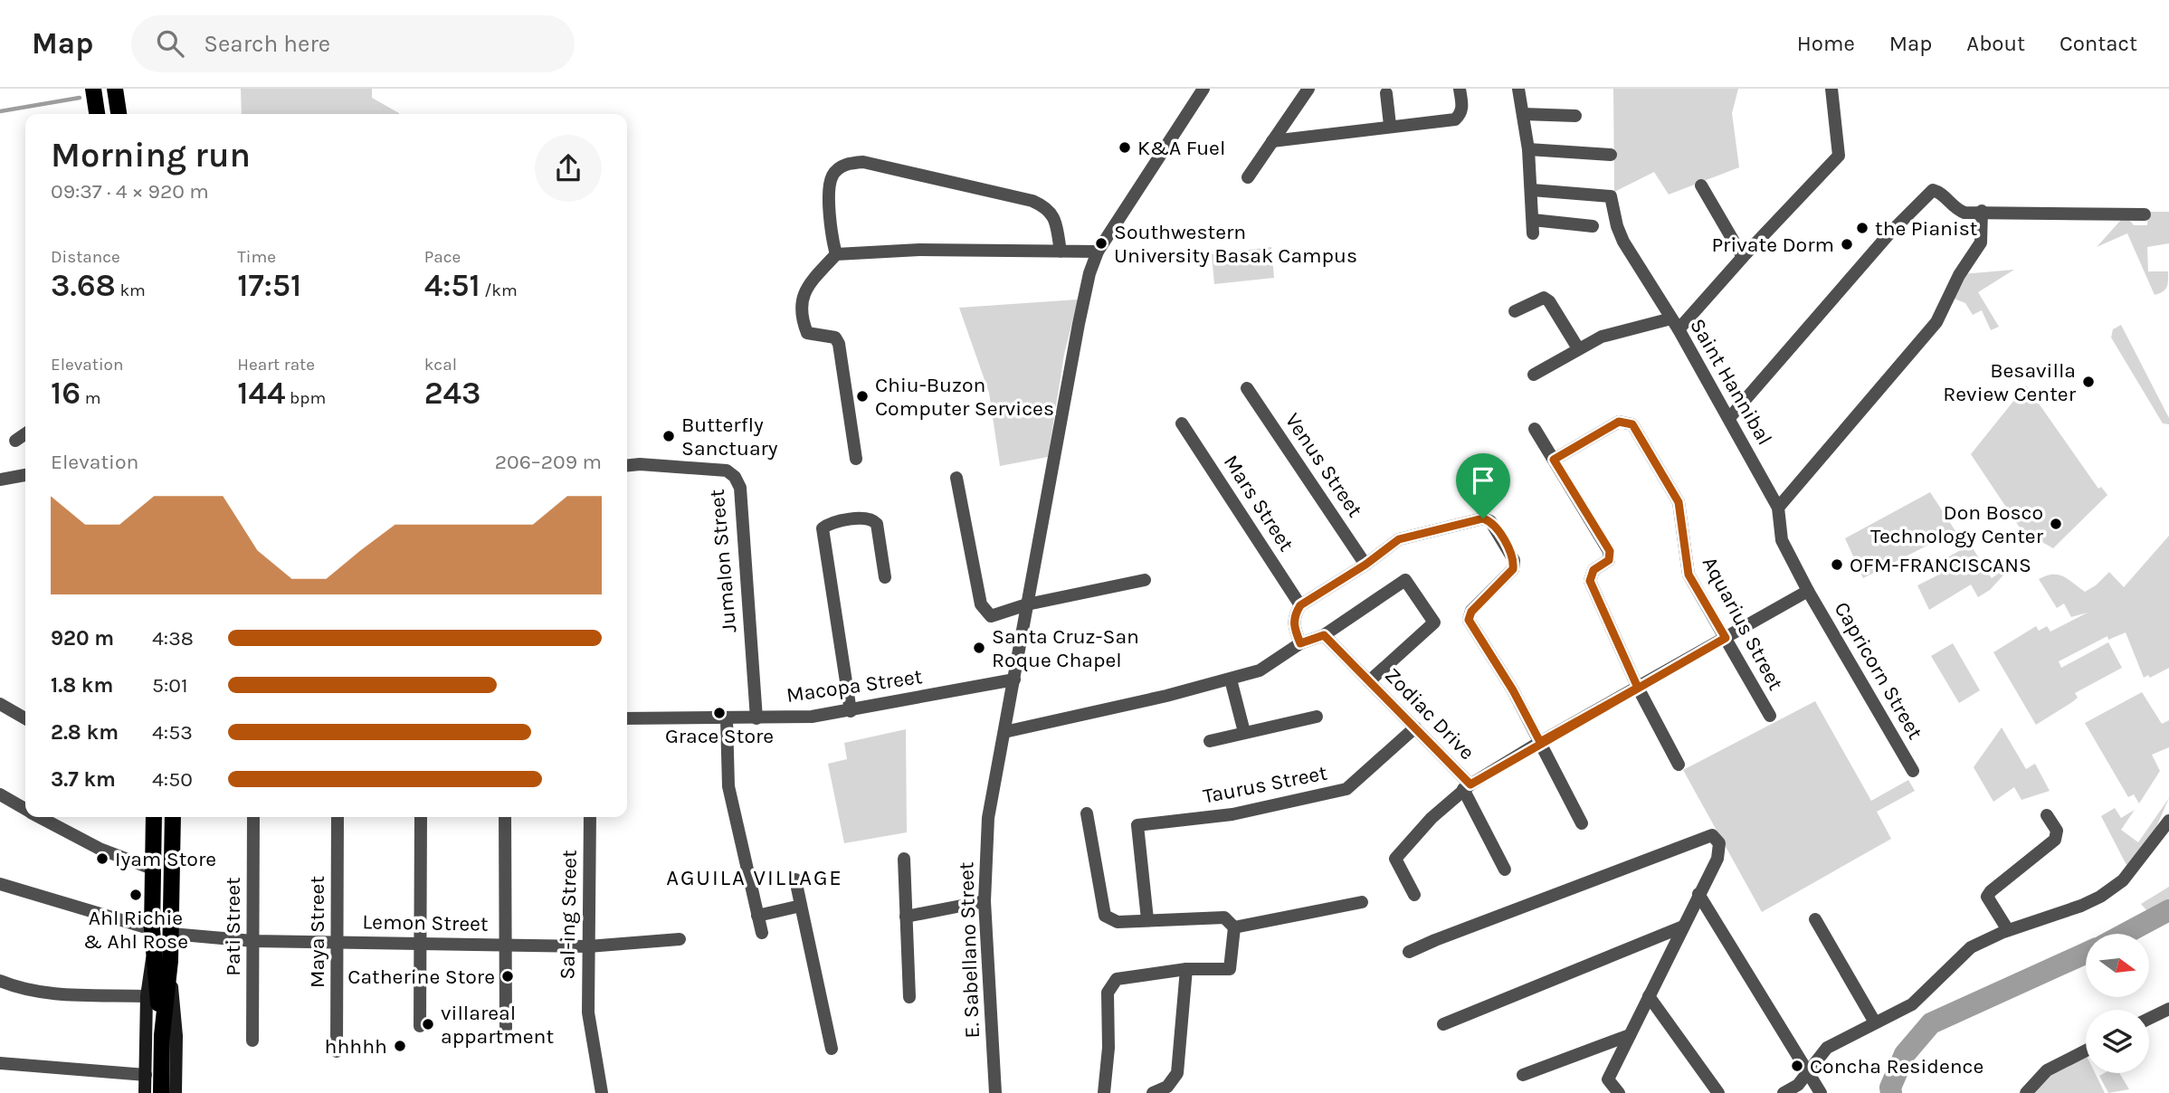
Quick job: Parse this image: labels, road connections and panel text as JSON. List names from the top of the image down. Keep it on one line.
{"streets":{"street":["Saint Hannibal","Venus Street","Mars Street","Jumalon Street","Aquarius Street","Capricorn Street","Macopa Street","Zodiac Drive","Taurus Street","Sal-ing Street","Lemon Street","Pati Street","Maya Street","E. Sabellano Street"]},"crossings":[["Saint Hannibal","Capricorn Street"],["Saint Hannibal","Zodiac Drive"],["Jumalon Street","Macopa Street"],["Aquarius Street","Zodiac Drive"],["Capricorn Street","Zodiac Drive"],["Macopa Street","E. Sabellano Street"],["Zodiac Drive","Taurus Street"],["Sal-ing Street","Lemon Street"],["Lemon Street","Pati Street"],["Lemon Street","Maya Street"]],"districts":["AGUILA VILLAGE"],"places":["K&A Fuel","the Pianist","Southwestern University Basak Campus","Private Dorm","Besavilla Review Center","Chiu-Buzon Computer Services","Butterfly Sanctuary","Don Bosco Technology Center","OFM-FRANCISCANS","Santa Cruz-San Roque Chapel","Grace Store","Iyam Store","Ahl Richie & Ahl Rose","Catherine Store","villareal appartment","hhhhh","Concha Residence"],"north":"right","page":{"header":"Map","search":"Search here","nav":["Home","Map","About","Contact"],"heading":["Morning run","09:37 · 4 × 920 m"],"stats":[["Distance","3.68 km"],["Time","17:51"],["Pace","4:51 /km"],["Elevation","16 m"],["Heart rate","144 bpm"],["kcal","243"]],"chart":["Elevation","206–209 m"],"list":[{"name":"920 m","note":"4:38"},{"name":"1.8 km","note":"5:01"},{"name":"2.8 km","note":"4:53"},{"name":"3.7 km","note":"4:50"}]}}
